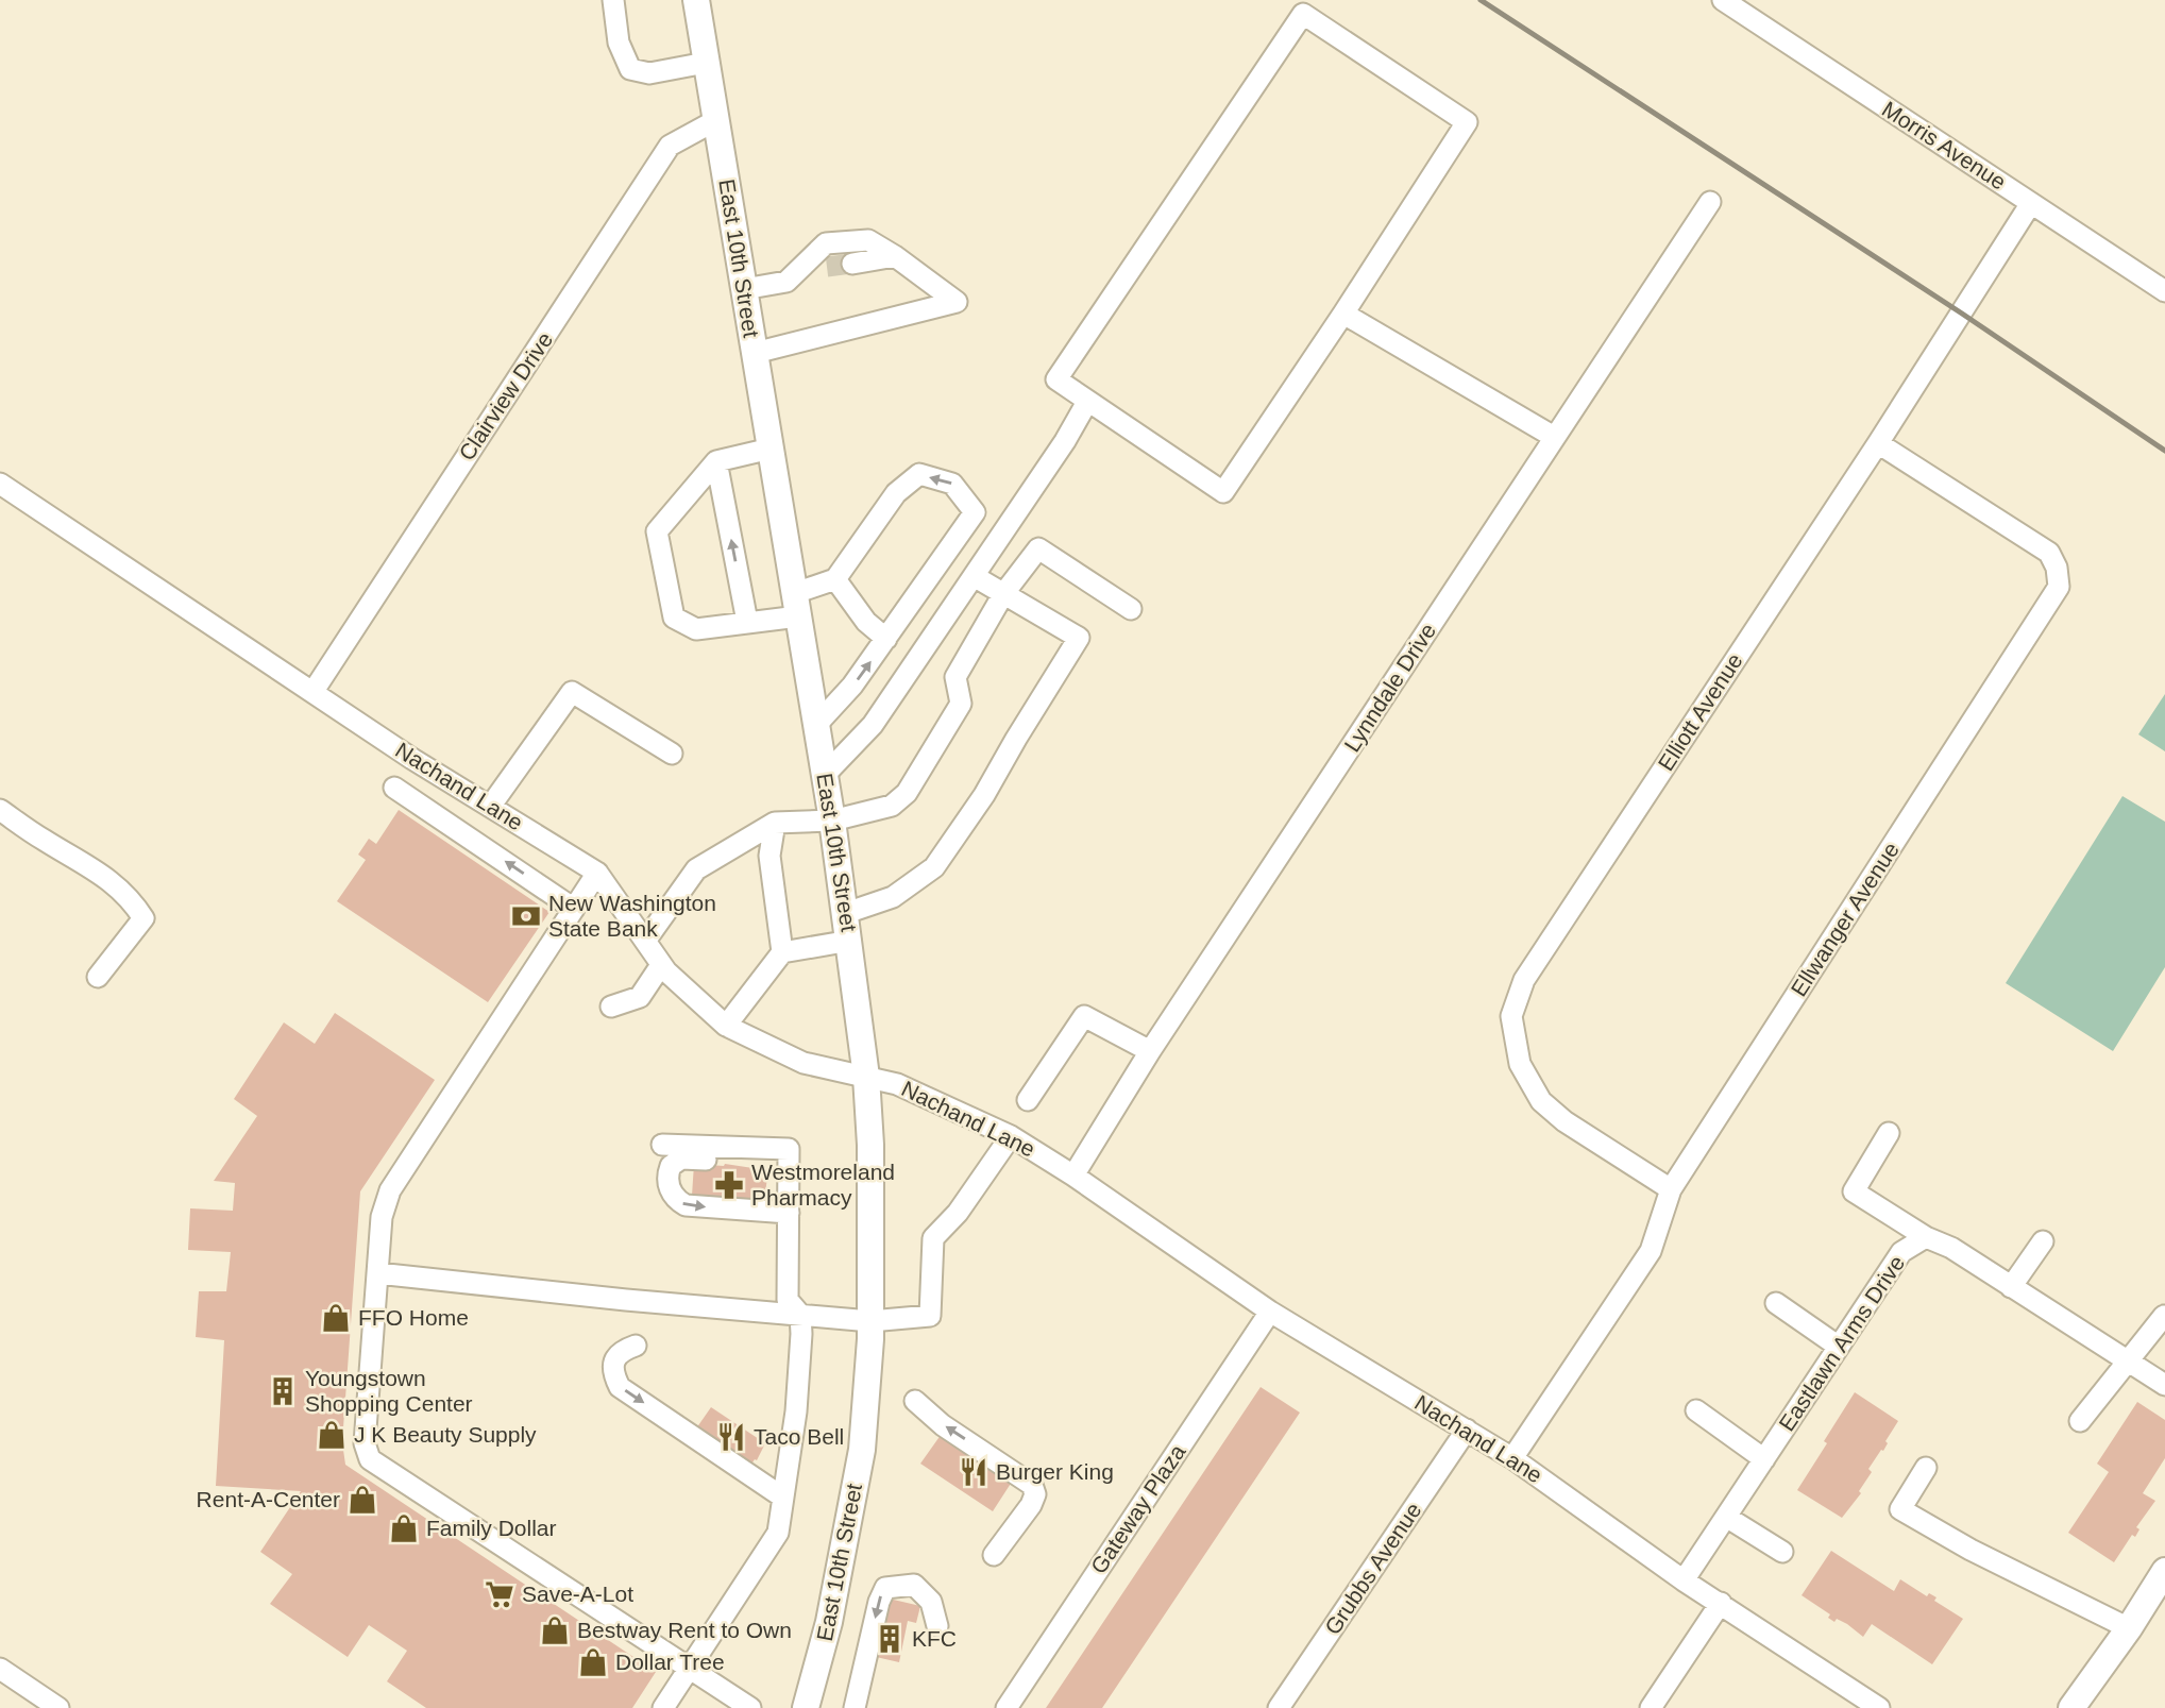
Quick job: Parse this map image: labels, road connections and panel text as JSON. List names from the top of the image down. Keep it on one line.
{"streets":{"main road":["East 10th Street"],"street":["Morris Avenue","Clairview Drive","Lynndale Drive","Elliott Avenue","Nachand Lane","Ellwanger Avenue","Eastlawn Arms Drive","Gateway Plaza","Grubbs Avenue"]},"crossings":[["Morris Avenue","Elliott Avenue"],["East 10th Street","Clairview Drive"],["East 10th Street","Nachand Lane"],["Clairview Drive","Nachand Lane"],["Lynndale Drive","Nachand Lane"],["Elliott Avenue","Ellwanger Avenue"],["Nachand Lane","Ellwanger Avenue"],["Nachand Lane","Eastlawn Arms Drive"],["Nachand Lane","Gateway Plaza"],["Nachand Lane","Grubbs Avenue"]],"places":{"bank":["New Washington State Bank"],"pharmacy":["Westmoreland Pharmacy"],"shop":["FFO Home","J K Beauty Supply","Rent-A-Center","Family Dollar","Bestway Rent to Own","Dollar Tree"],"building":["Youngstown Shopping Center","KFC"],"restaurant":["Taco Bell","Burger King"],"supermarket":["Save-A-Lot"]}}
